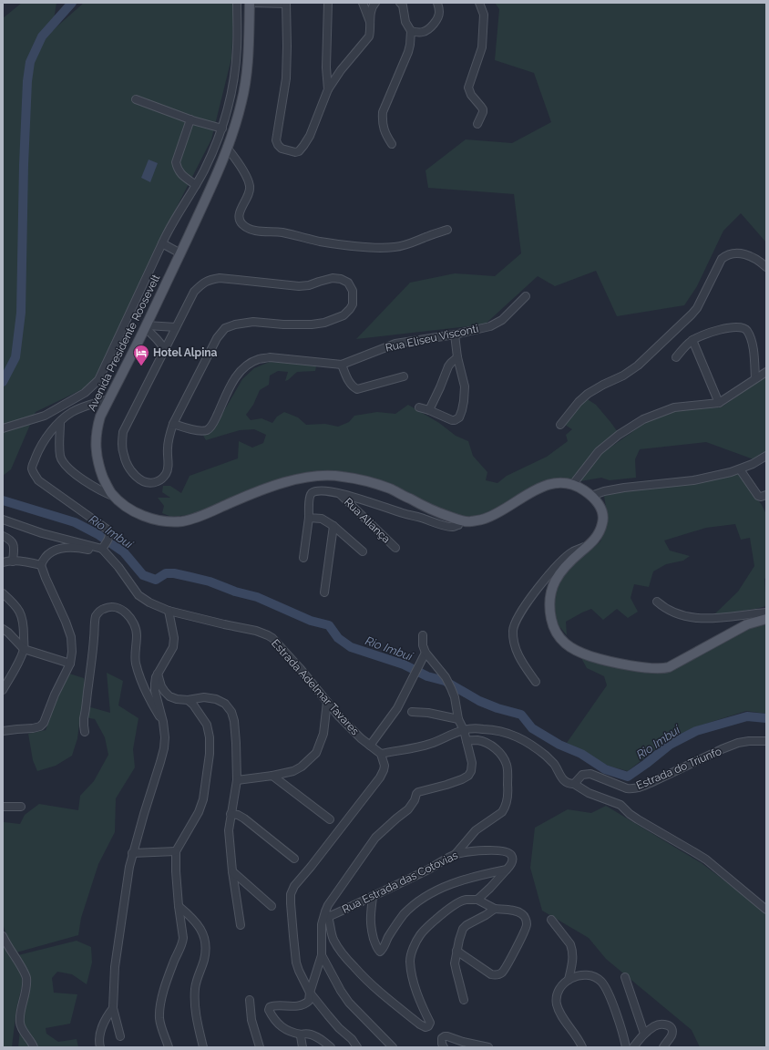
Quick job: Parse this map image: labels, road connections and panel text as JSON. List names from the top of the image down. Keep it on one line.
{"streets":{"main road":["Avenida Presidente Roosevelt"],"street":["Rua Eliseu Visconti","Rua Aliança","Estrada Adelmar Tavares","Estrada do Triunfo","Rua Estrada das Cotovias"]},"water":["Rio Imbuí"],"places":{"hotel":["Hotel Alpina"]}}
